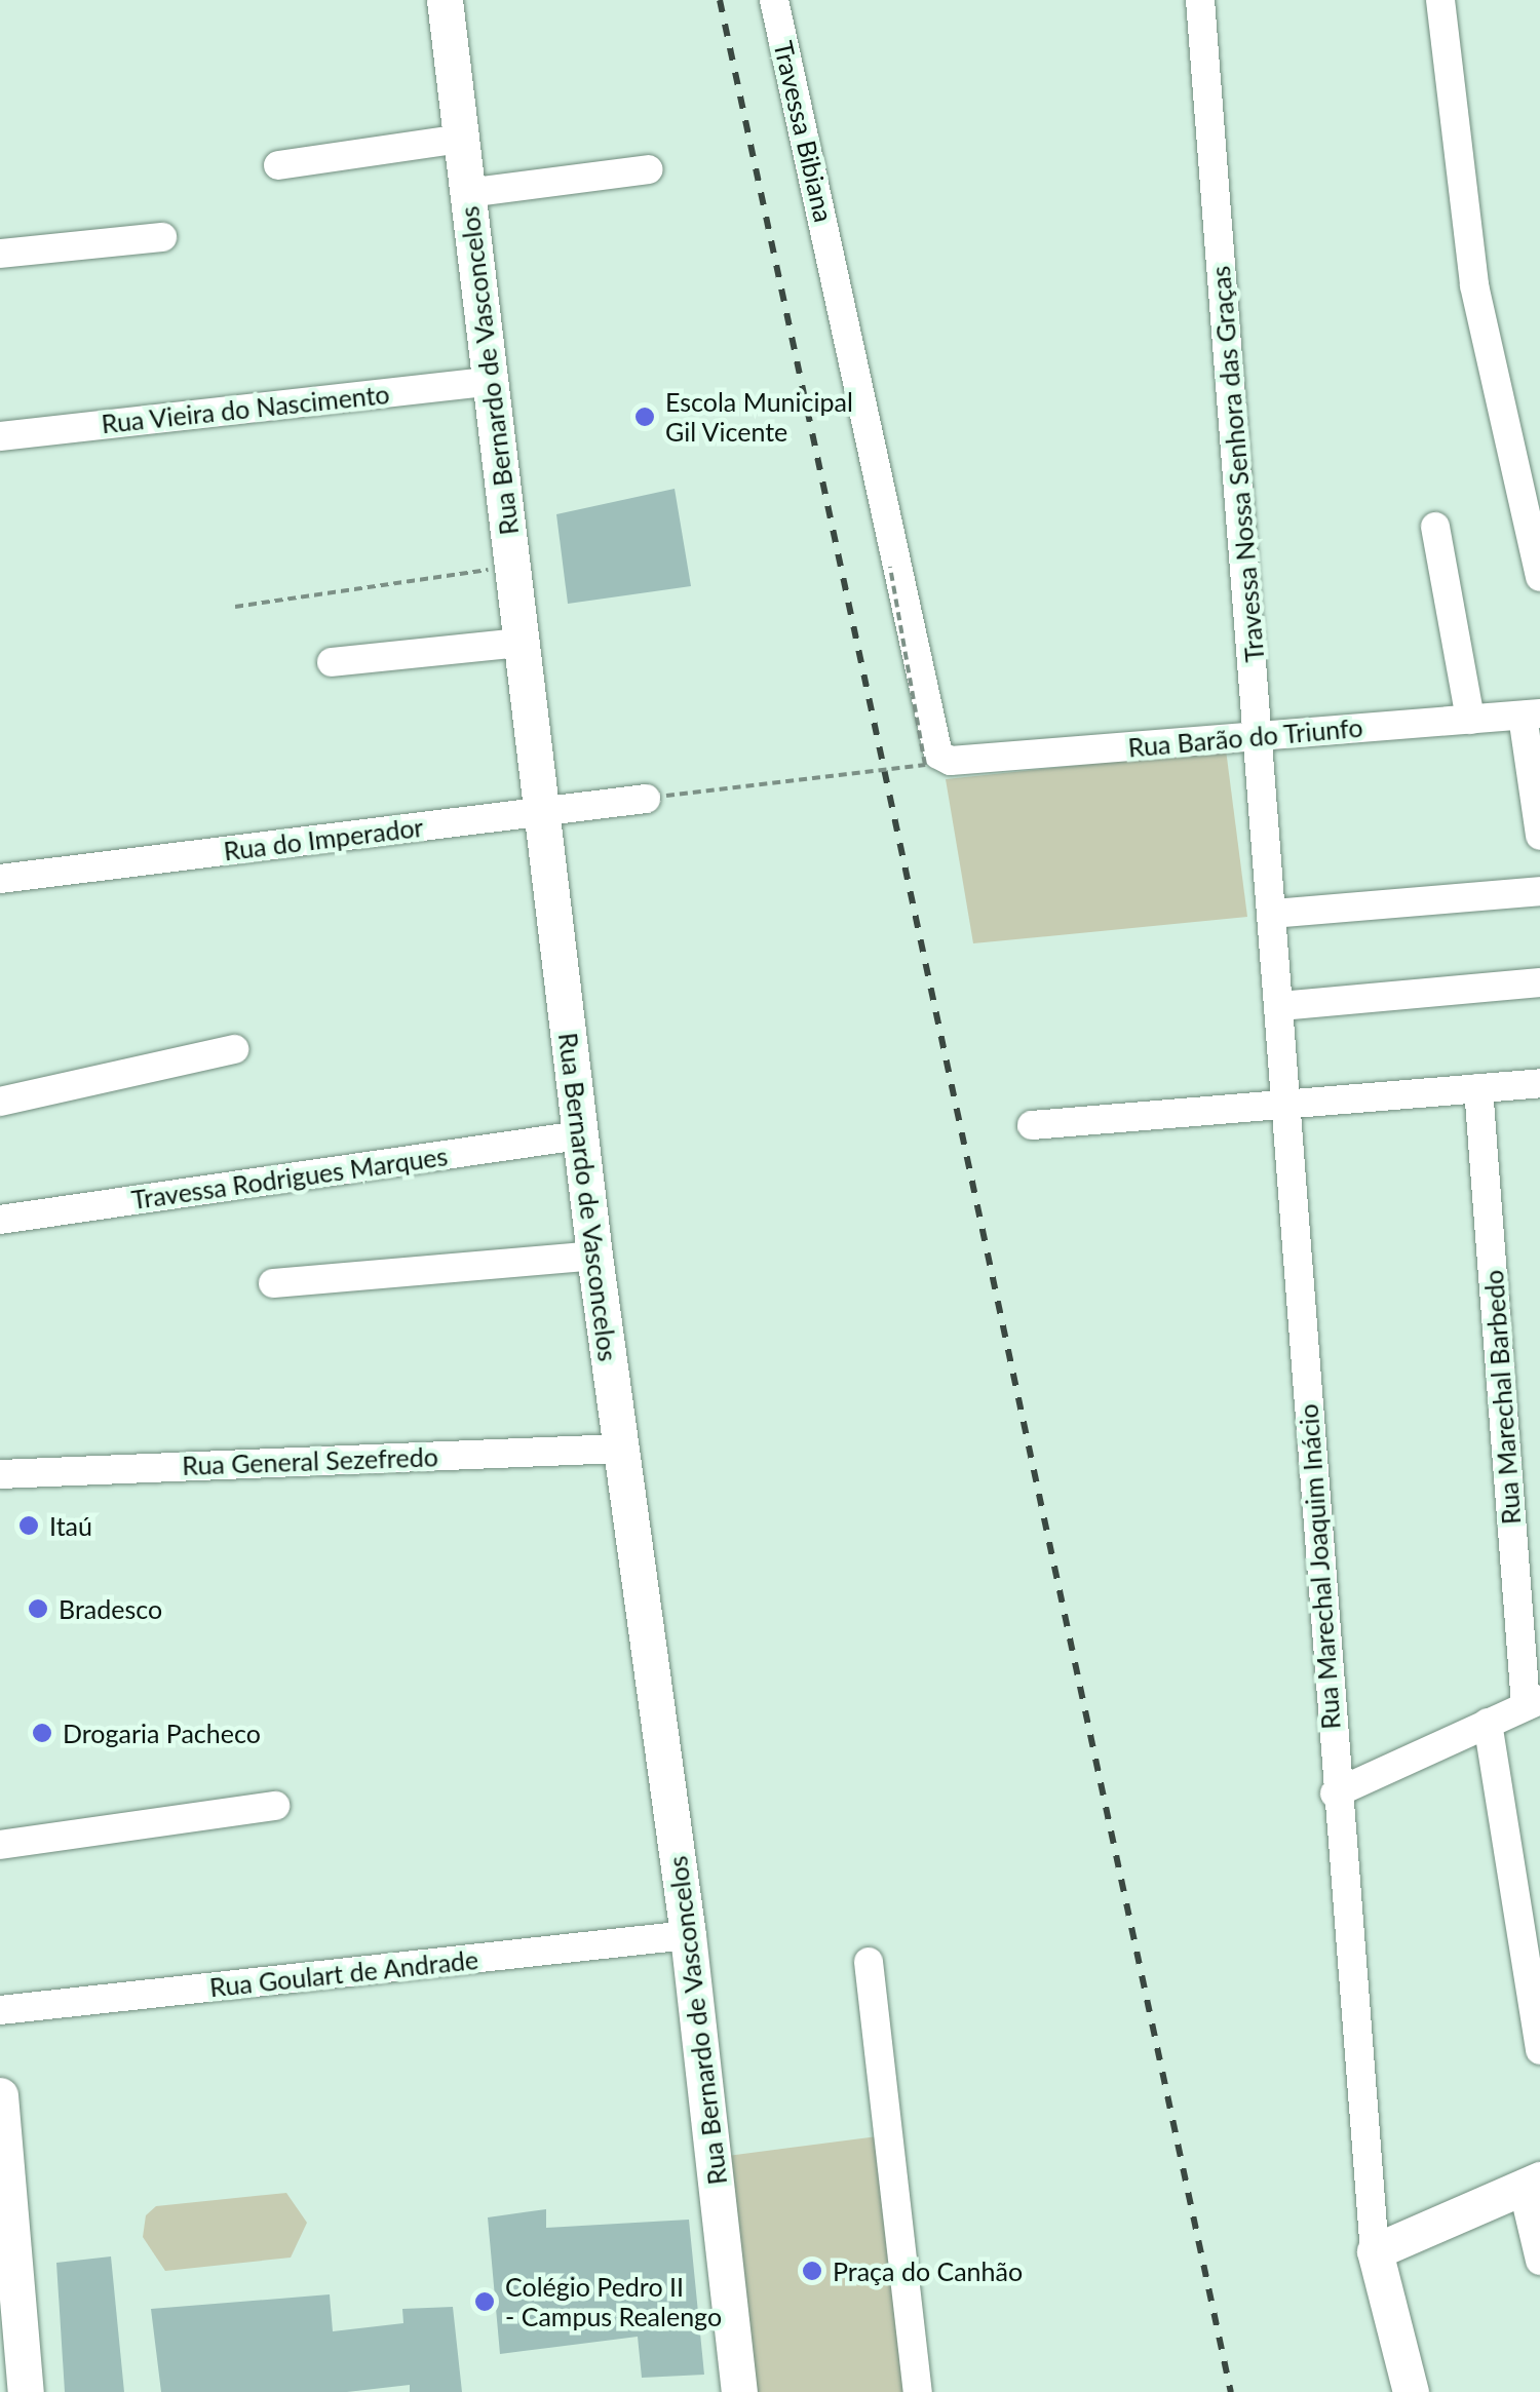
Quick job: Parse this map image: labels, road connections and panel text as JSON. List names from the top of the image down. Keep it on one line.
{"streets":{"main road":["Rua Bernardo de Vasconcelos","Rua Marechal Joaquim Inácio"],"street":["Travessa Bibiana","Rua Vieira do Nascimento","Travessa Nossa Senhora das Graças","Rua Barão do Triunfo","Rua do Imperador","Travessa Rodrigues Marques","Rua Marechal Barbedo","Rua General Sezefredo","Rua Goulart de Andrade"]},"crossings":[["Travessa Bibiana","Rua Barão do Triunfo"],["Rua Bernardo de Vasconcelos","Rua Vieira do Nascimento"],["Rua Bernardo de Vasconcelos","Rua do Imperador"],["Rua Bernardo de Vasconcelos","Travessa Rodrigues Marques"],["Rua Bernardo de Vasconcelos","Rua General Sezefredo"],["Rua Bernardo de Vasconcelos","Rua Goulart de Andrade"],["Travessa Nossa Senhora das Graças","Rua Barão do Triunfo"],["Travessa Nossa Senhora das Graças","Rua Marechal Joaquim Inácio"],["Rua Barão do Triunfo","Rua Marechal Joaquim Inácio"],["Rua Marechal Barbedo","Rua Marechal Joaquim Inácio"]],"places":["Escola Municipal Gil Vicente","Itaú","Bradesco","Drogaria Pacheco","Praça do Canhão","Colégio Pedro II - Campus Realengo"]}
